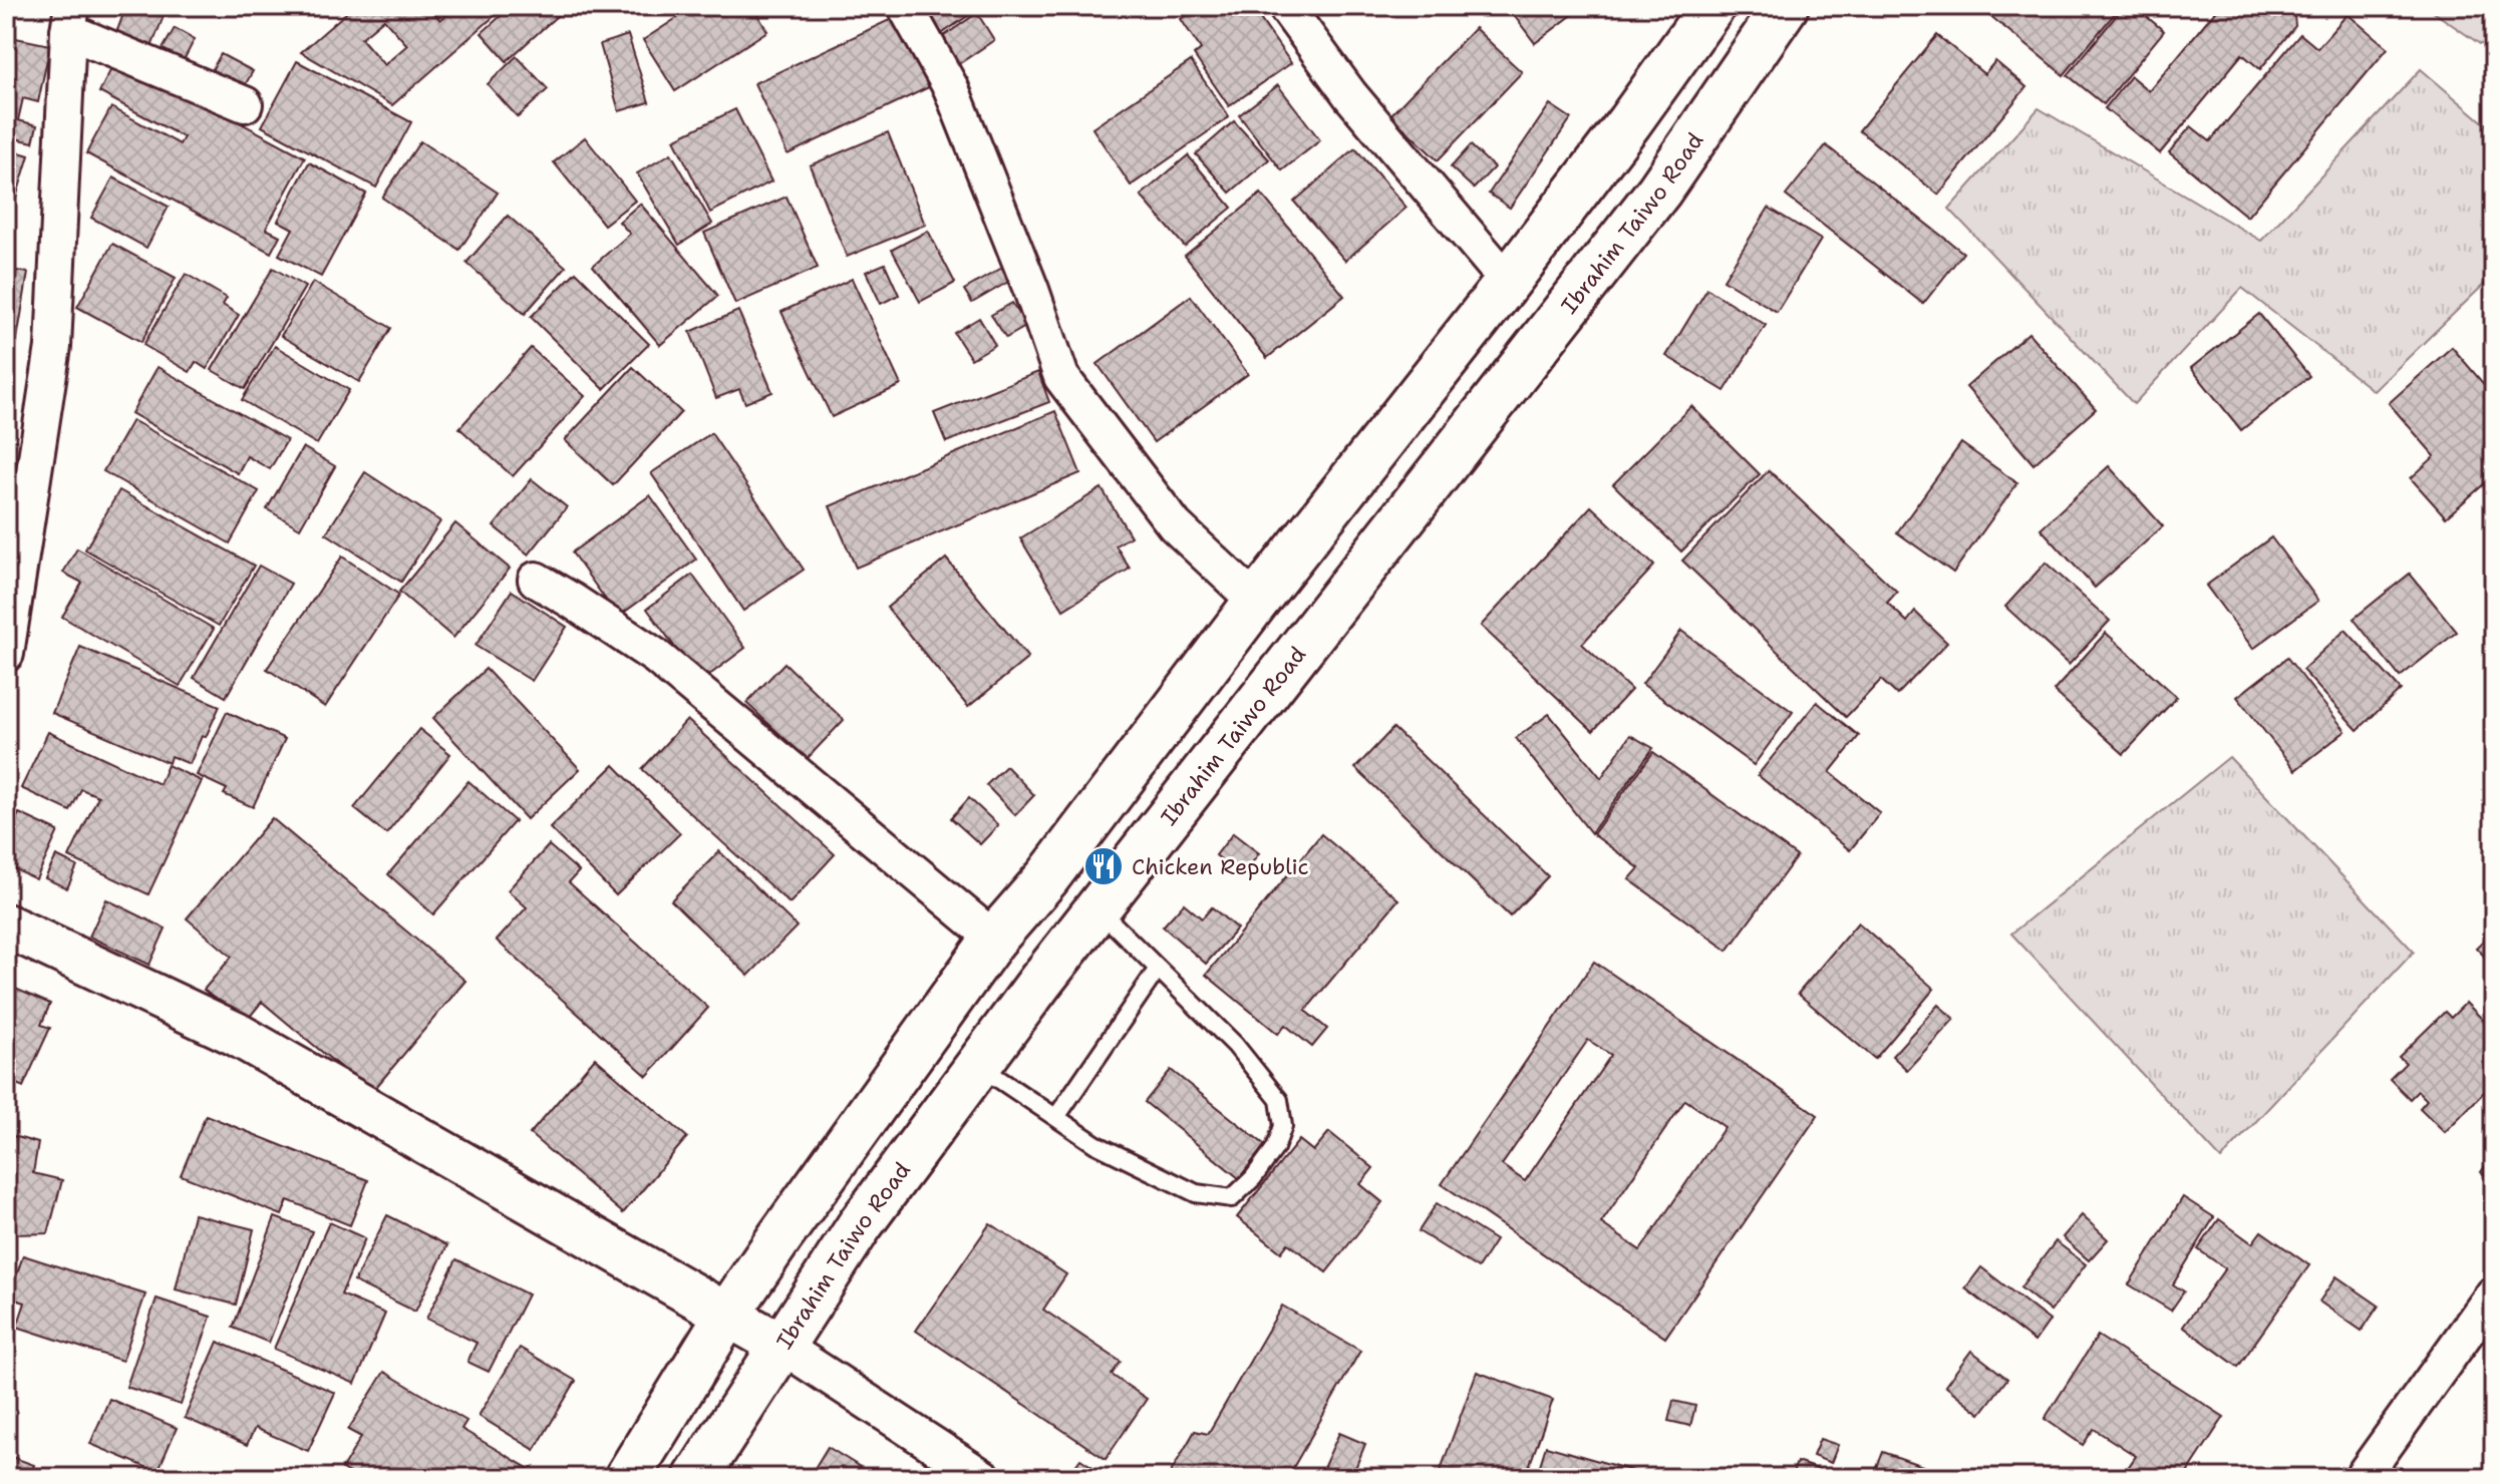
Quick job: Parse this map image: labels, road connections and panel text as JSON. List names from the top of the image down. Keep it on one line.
{"streets":{"main road":["Ibrahim Taiwo Road"]},"places":{"restaurant":["Chicken Republic"]}}
